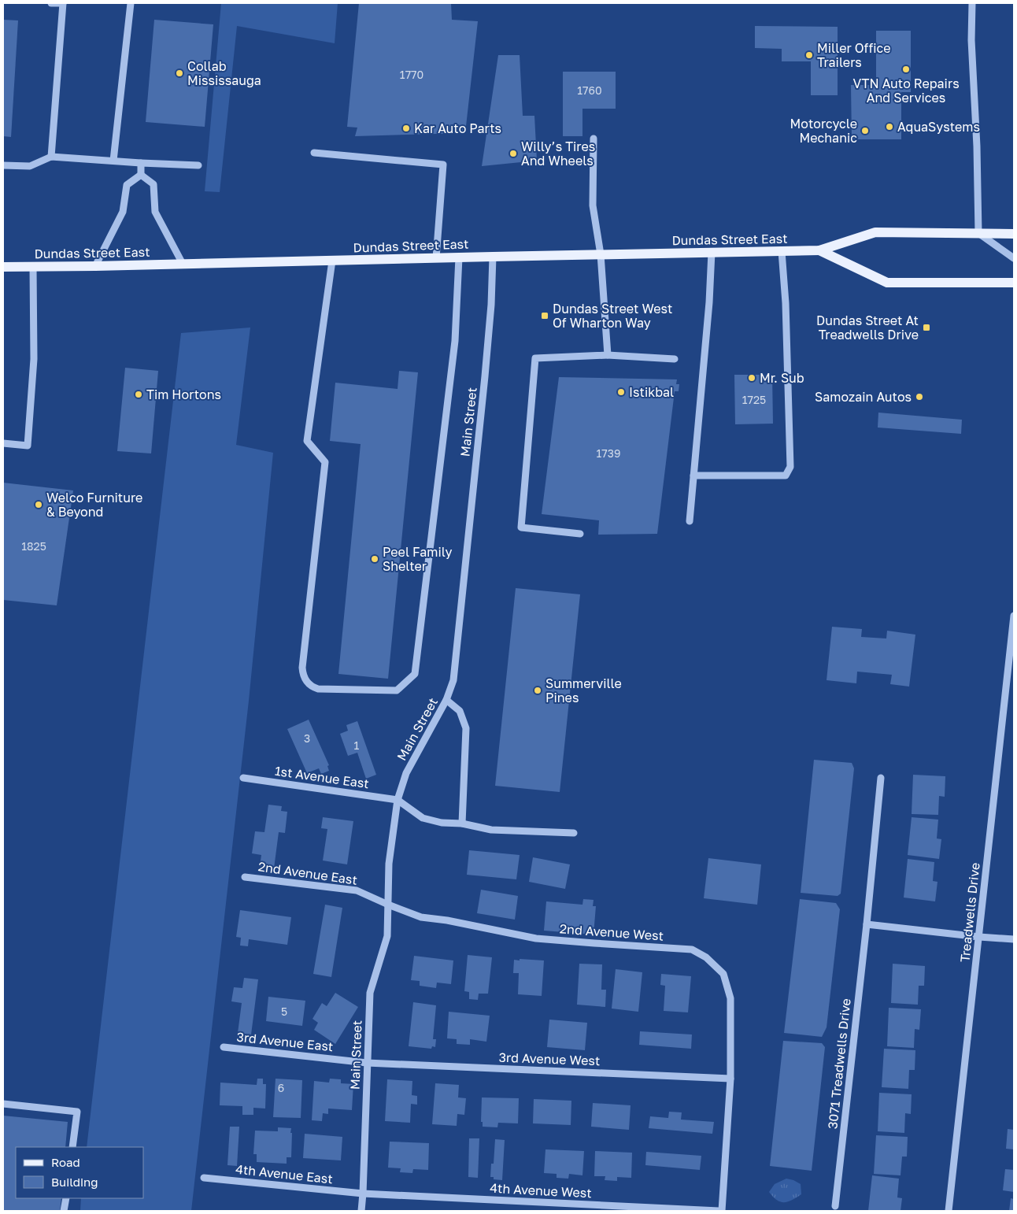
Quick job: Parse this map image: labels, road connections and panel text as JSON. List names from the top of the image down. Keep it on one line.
{"streets":{"main road":["Dundas Street East"],"street":["Main Street","1st Avenue East","2nd Avenue East","Treadwells Drive","2nd Avenue West","3rd Avenue East","3rd Avenue West","3071 Treadwells Drive","4th Avenue East","4th Avenue West"]},"crossings":[["Dundas Street East","Main Street"],["Main Street","1st Avenue East"],["Main Street","2nd Avenue East"],["Main Street","2nd Avenue West"],["Main Street","3rd Avenue East"],["Main Street","3rd Avenue West"],["Main Street","4th Avenue East"],["Main Street","4th Avenue West"],["2nd Avenue East","2nd Avenue West"],["2nd Avenue West","3rd Avenue West"],["3rd Avenue East","3rd Avenue West"],["4th Avenue East","4th Avenue West"]],"places":{"other":["Miller Office Trailers","VTN Auto Repairs And Services","Collab Mississauga","AquaSystems","Kar Auto Parts","Motorcycle Mechanic","Willy’s Tires And Wheels","Mr. Sub","Istikbal","Tim Hortons","Samozain Autos","Welco Furniture & Beyond","Peel Family Shelter","Summerville Pines"],"transit":["Dundas Street West Of Wharton Way","Dundas Street At Treadwells Drive"]},"house_numbers":["1770","1760","1725","1739","1825","3","1","5","6"],"legend":["Road","Building"]}
